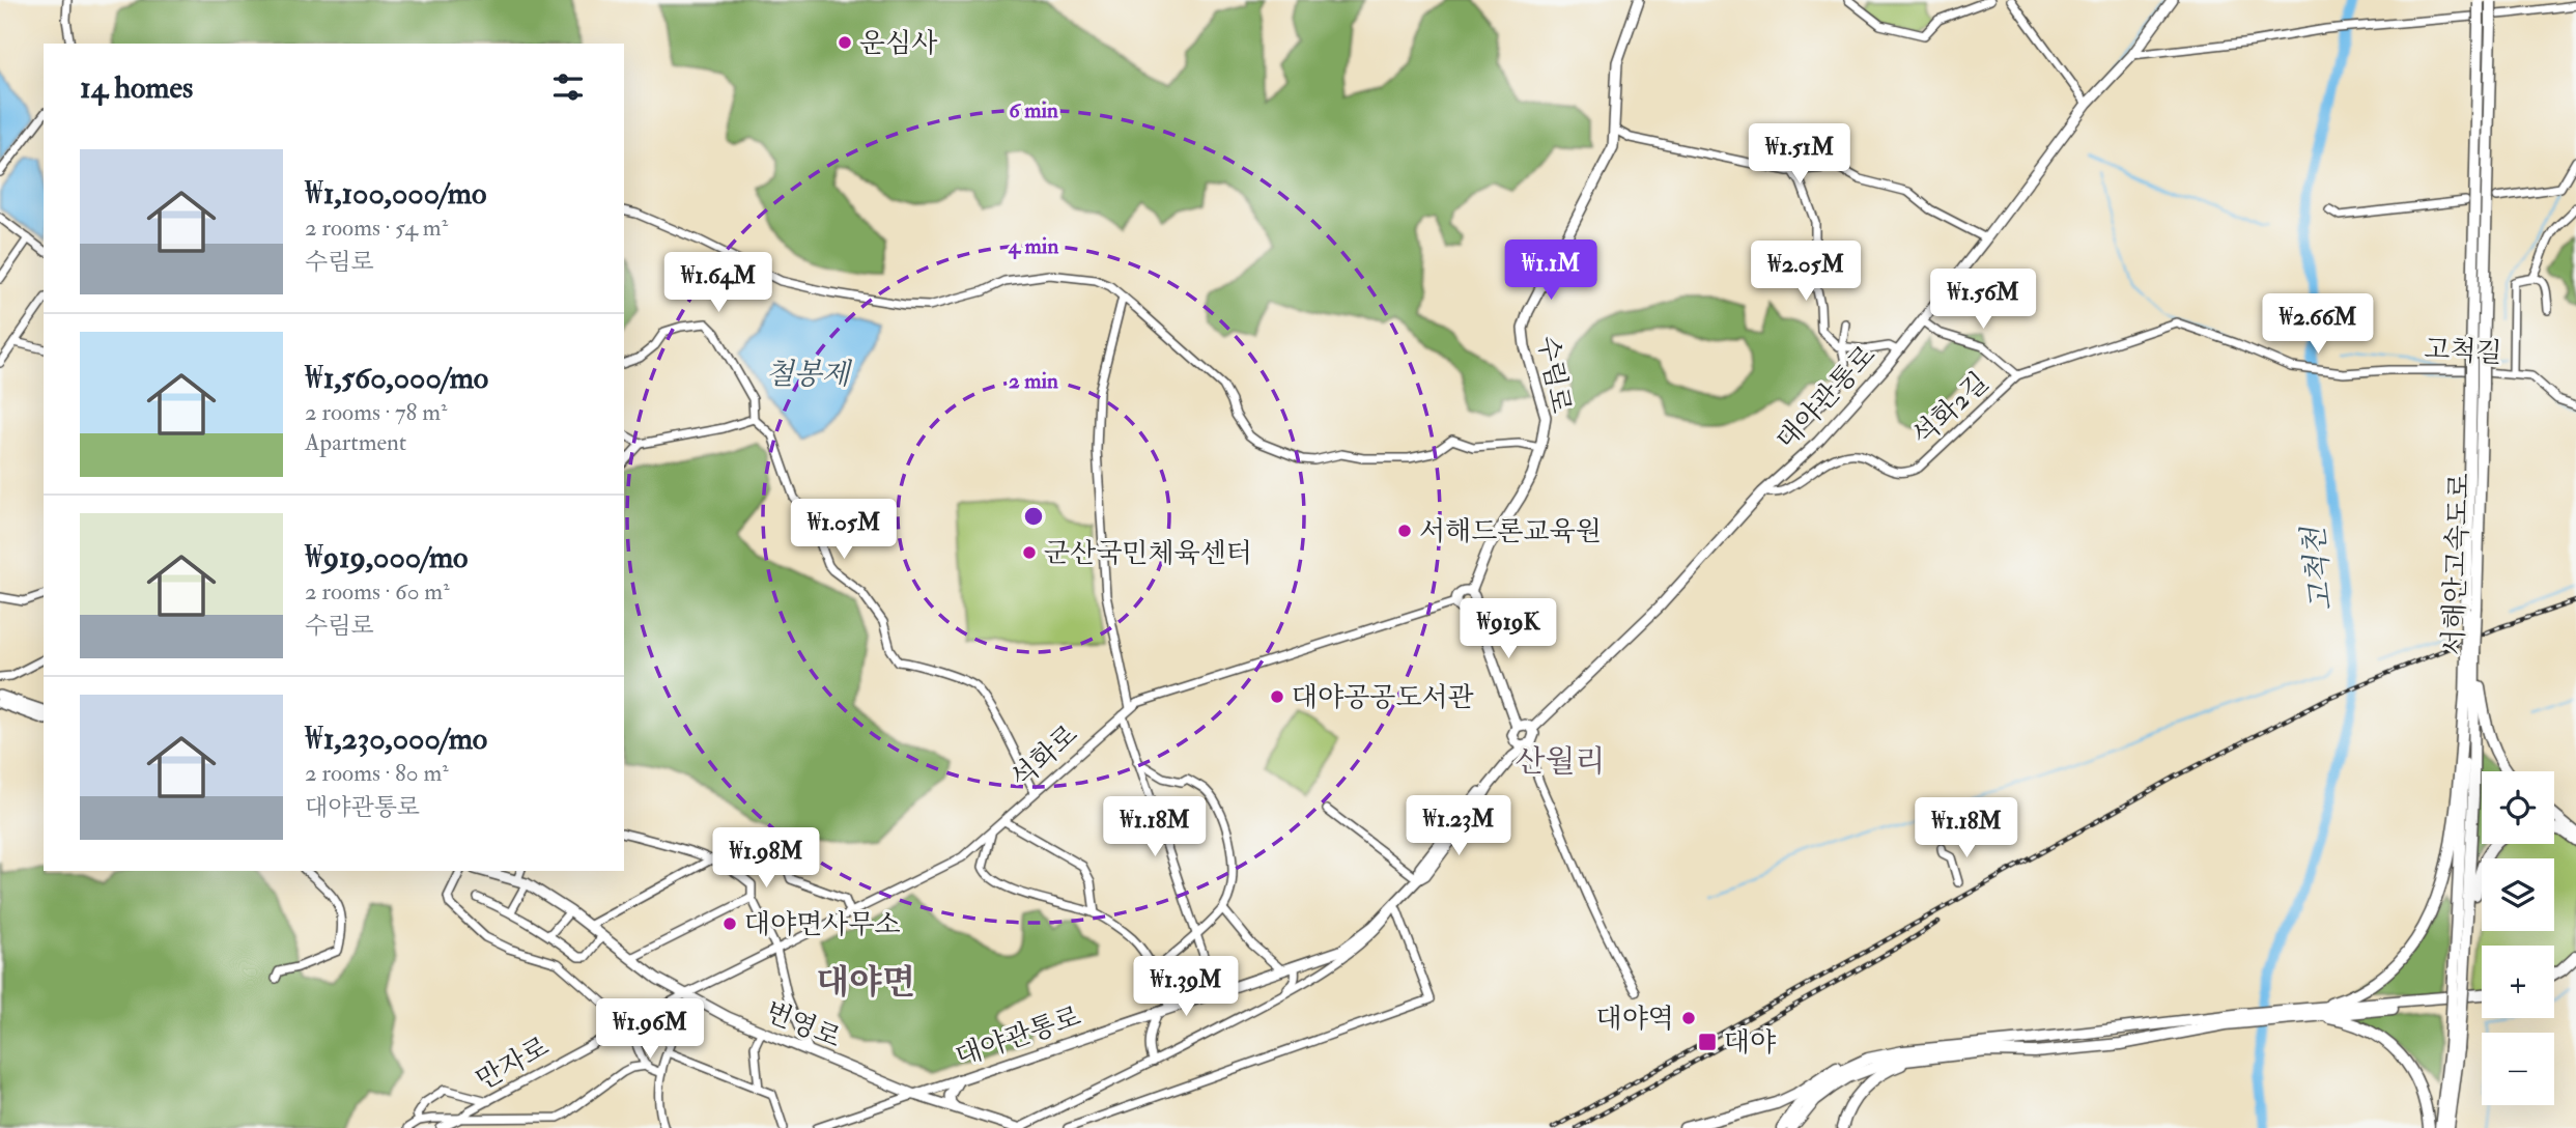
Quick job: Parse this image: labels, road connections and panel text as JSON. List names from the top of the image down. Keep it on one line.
{"streets":{"highway":["서해안고속도로"],"main road":["수림로","대야관통로","번영로"],"street":["고척길","석화2길","석화로","만자로"]},"crossings":[["고척길","석화2길"],["수림로","대야관통로"],["수림로","석화로"],["대야관통로","석화2길"],["대야관통로","번영로"],["석화로","번영로"],["석화로","만자로"],["번영로","만자로"]],"districts":["산월리","대야면"],"water":["철봉제","고척천"],"places":{"other":["운심사","서해드론교육원","군산국민체육센터","대야공공도서관","대야면사무소","대야역"],"transit":["대야"]},"page":{"heading":"14 homes","price":["₩1.51M","₩1.1M","₩2.05M","₩1.64M","₩1.56M","₩2.66M","₩1.05M","₩919K","₩1.23M","₩1.18M","₩1.18M","₩1.98M","₩1.39M","₩1.96M"],"list":[{"name":"₩1,100,000/mo","note":"2 rooms · 54 m² · 수림로"},{"name":"₩1,560,000/mo","note":"2 rooms · 78 m² · Apartment"},{"name":"₩919,000/mo","note":"2 rooms · 60 m² · 수림로"},{"name":"₩1,230,000/mo","note":"2 rooms · 80 m² · 대야관통로"}],"map_buttons":["+","−"]},"rings":["6 min","4 min","2 min"]}
